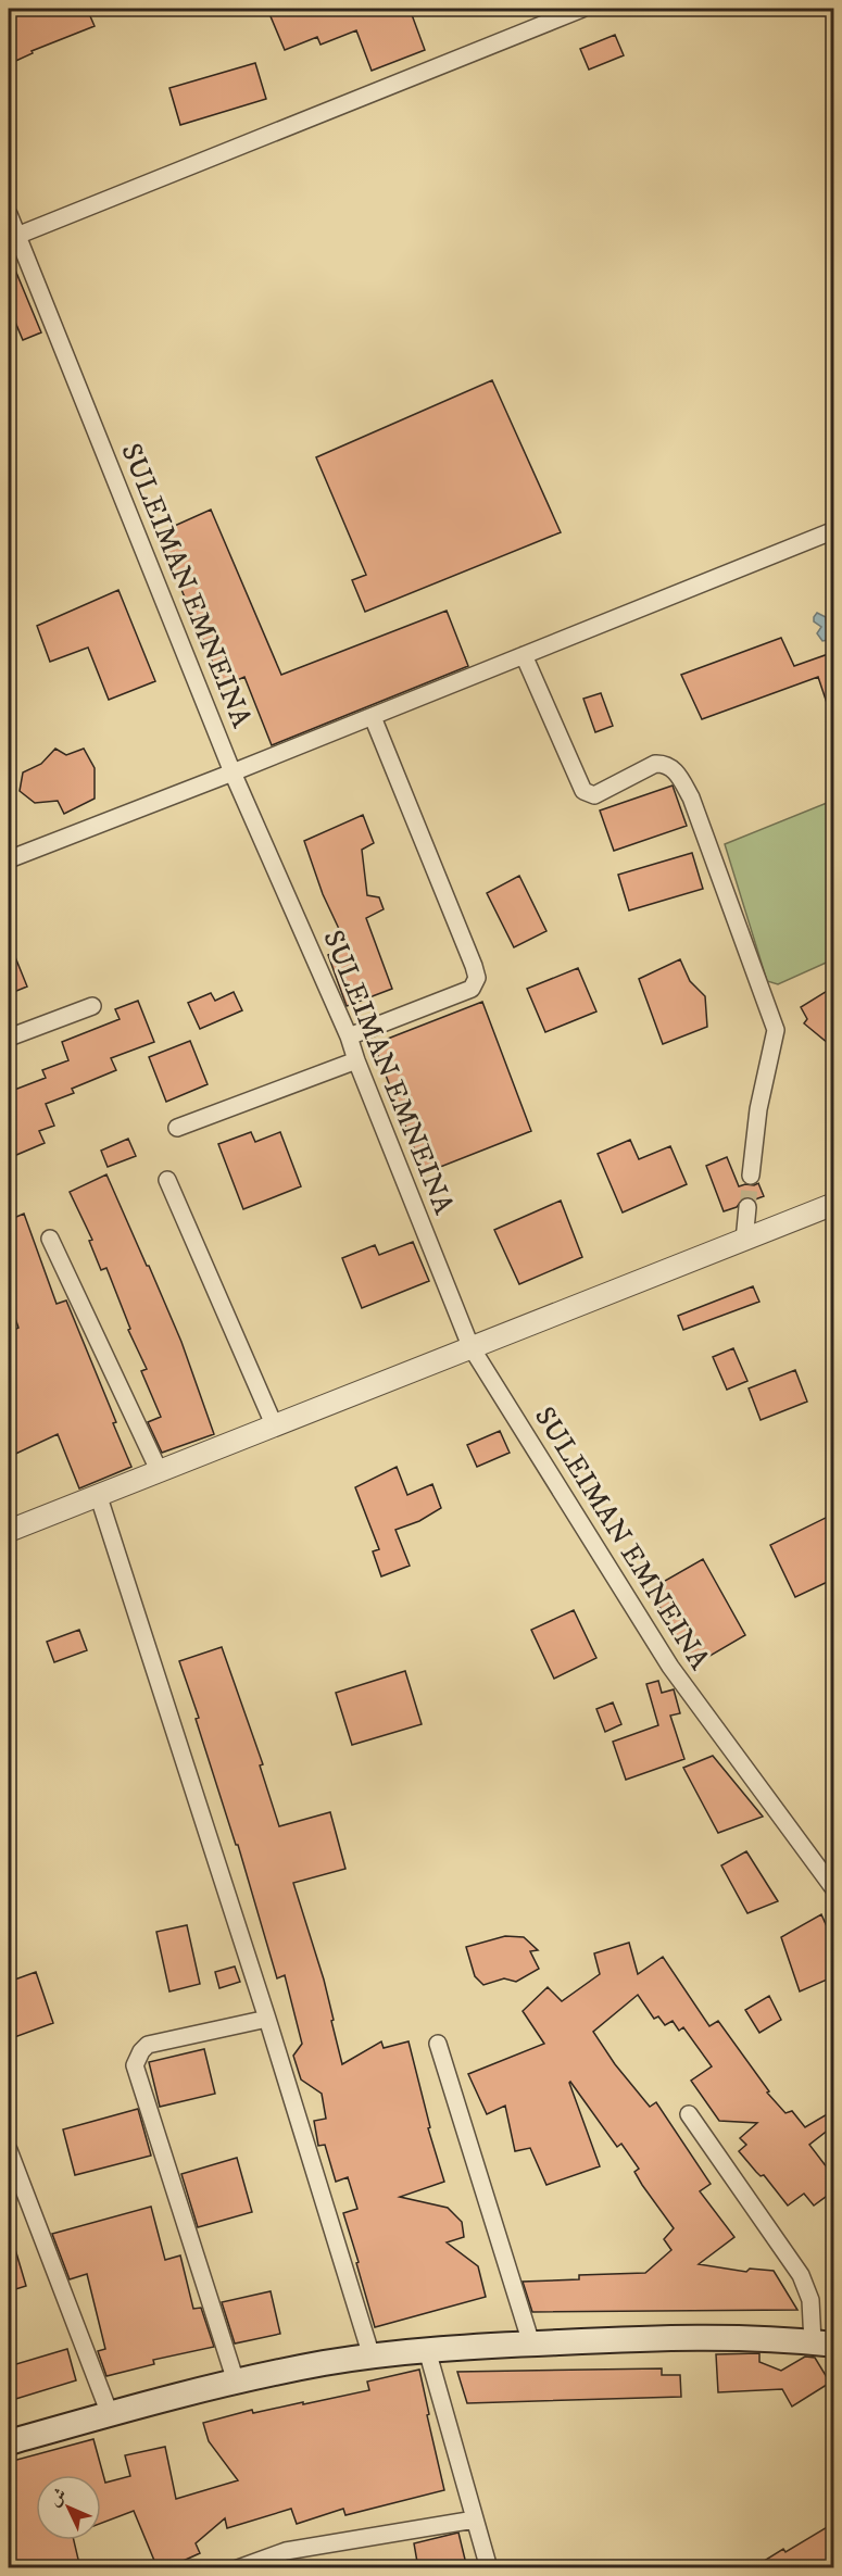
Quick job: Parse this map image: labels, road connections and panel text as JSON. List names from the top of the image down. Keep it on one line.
{"streets":{"street":["SULEIMAN EMNEINA"]},"north":"top left"}
